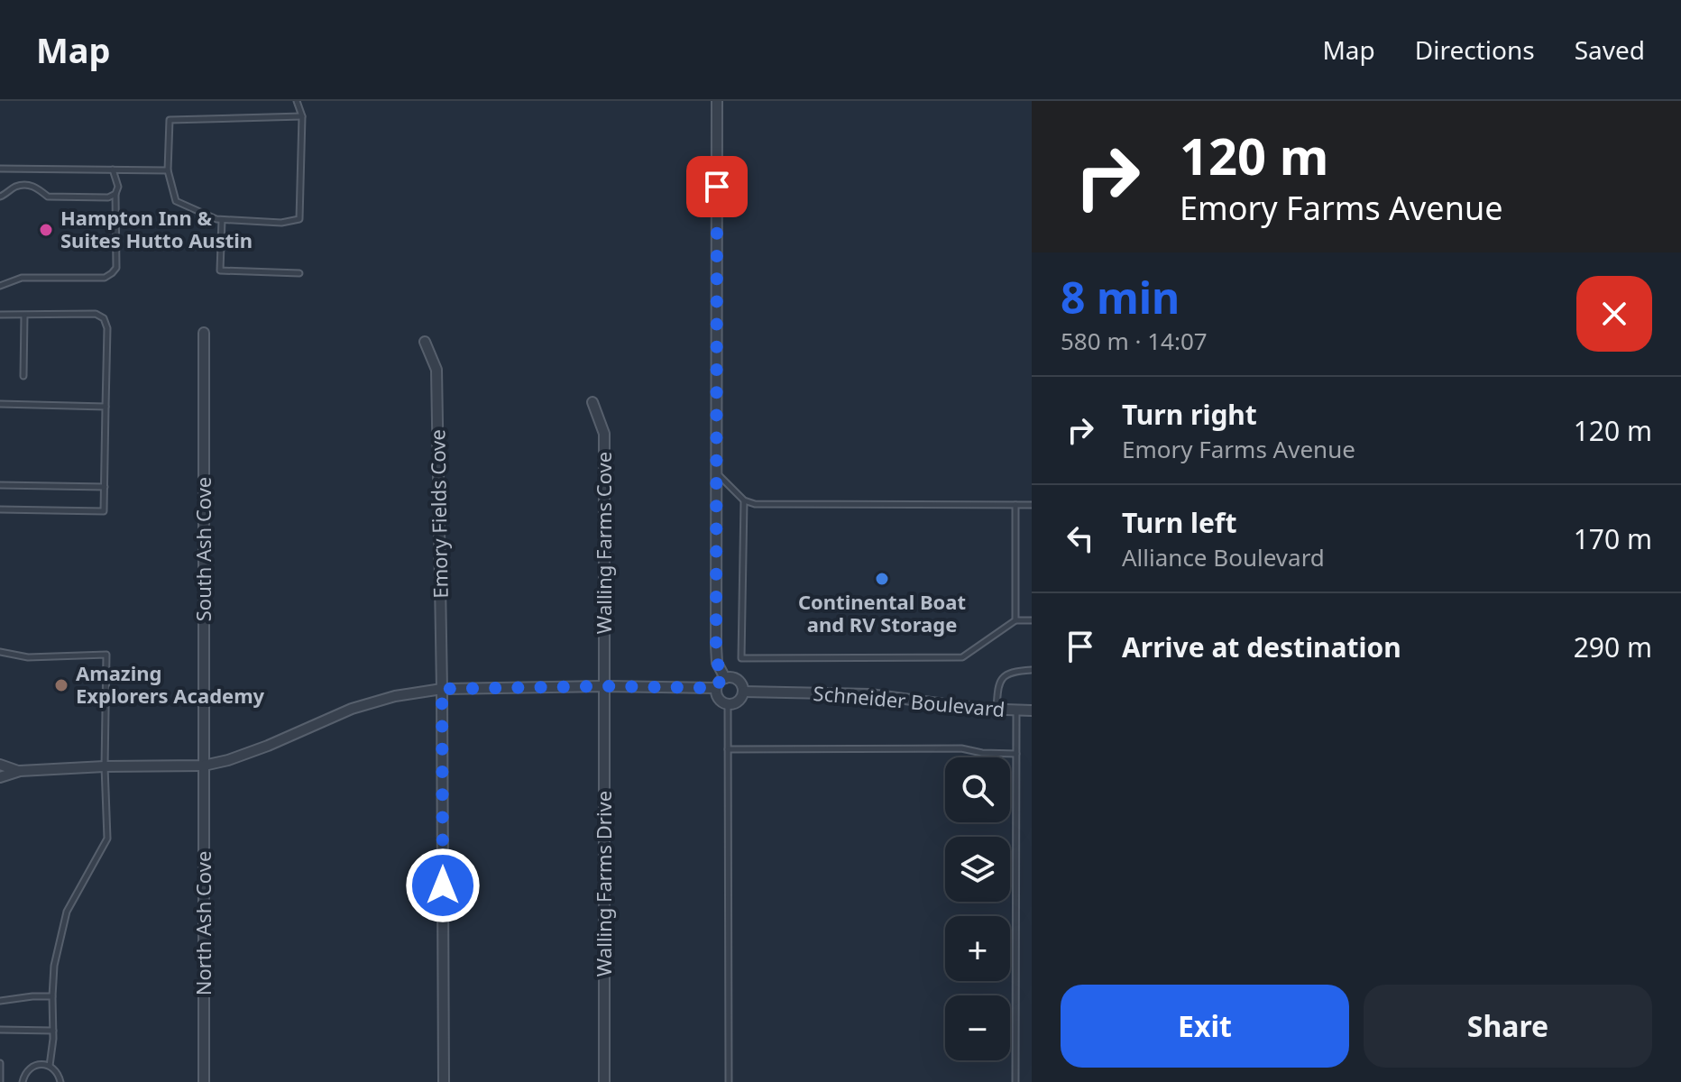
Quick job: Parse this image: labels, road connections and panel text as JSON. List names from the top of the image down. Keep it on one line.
{"streets":{"street":["Emory Fields Cove","Walling Farms Cove","South Ash Cove","Schneider Boulevard","Walling Farms Drive","North Ash Cove"]},"crossings":[["Walling Farms Cove","Walling Farms Drive"],["South Ash Cove","North Ash Cove"]],"places":["Hampton Inn & Suites Hutto Austin","Continental Boat and RV Storage","Amazing Explorers Academy"],"page":{"header":"Map","nav":["Map","Directions","Saved"],"turn":["120 m","Emory Farms Avenue"],"heading":["8 min","580 m · 14:07"],"list":[{"name":"Turn right","note":"Emory Farms Avenue","value":"120 m"},{"name":"Turn left","note":"Alliance Boulevard","value":"170 m"},{"name":"Arrive at destination","value":"290 m"}],"map_buttons":["+","−"],"buttons":["Exit","Share"]}}
